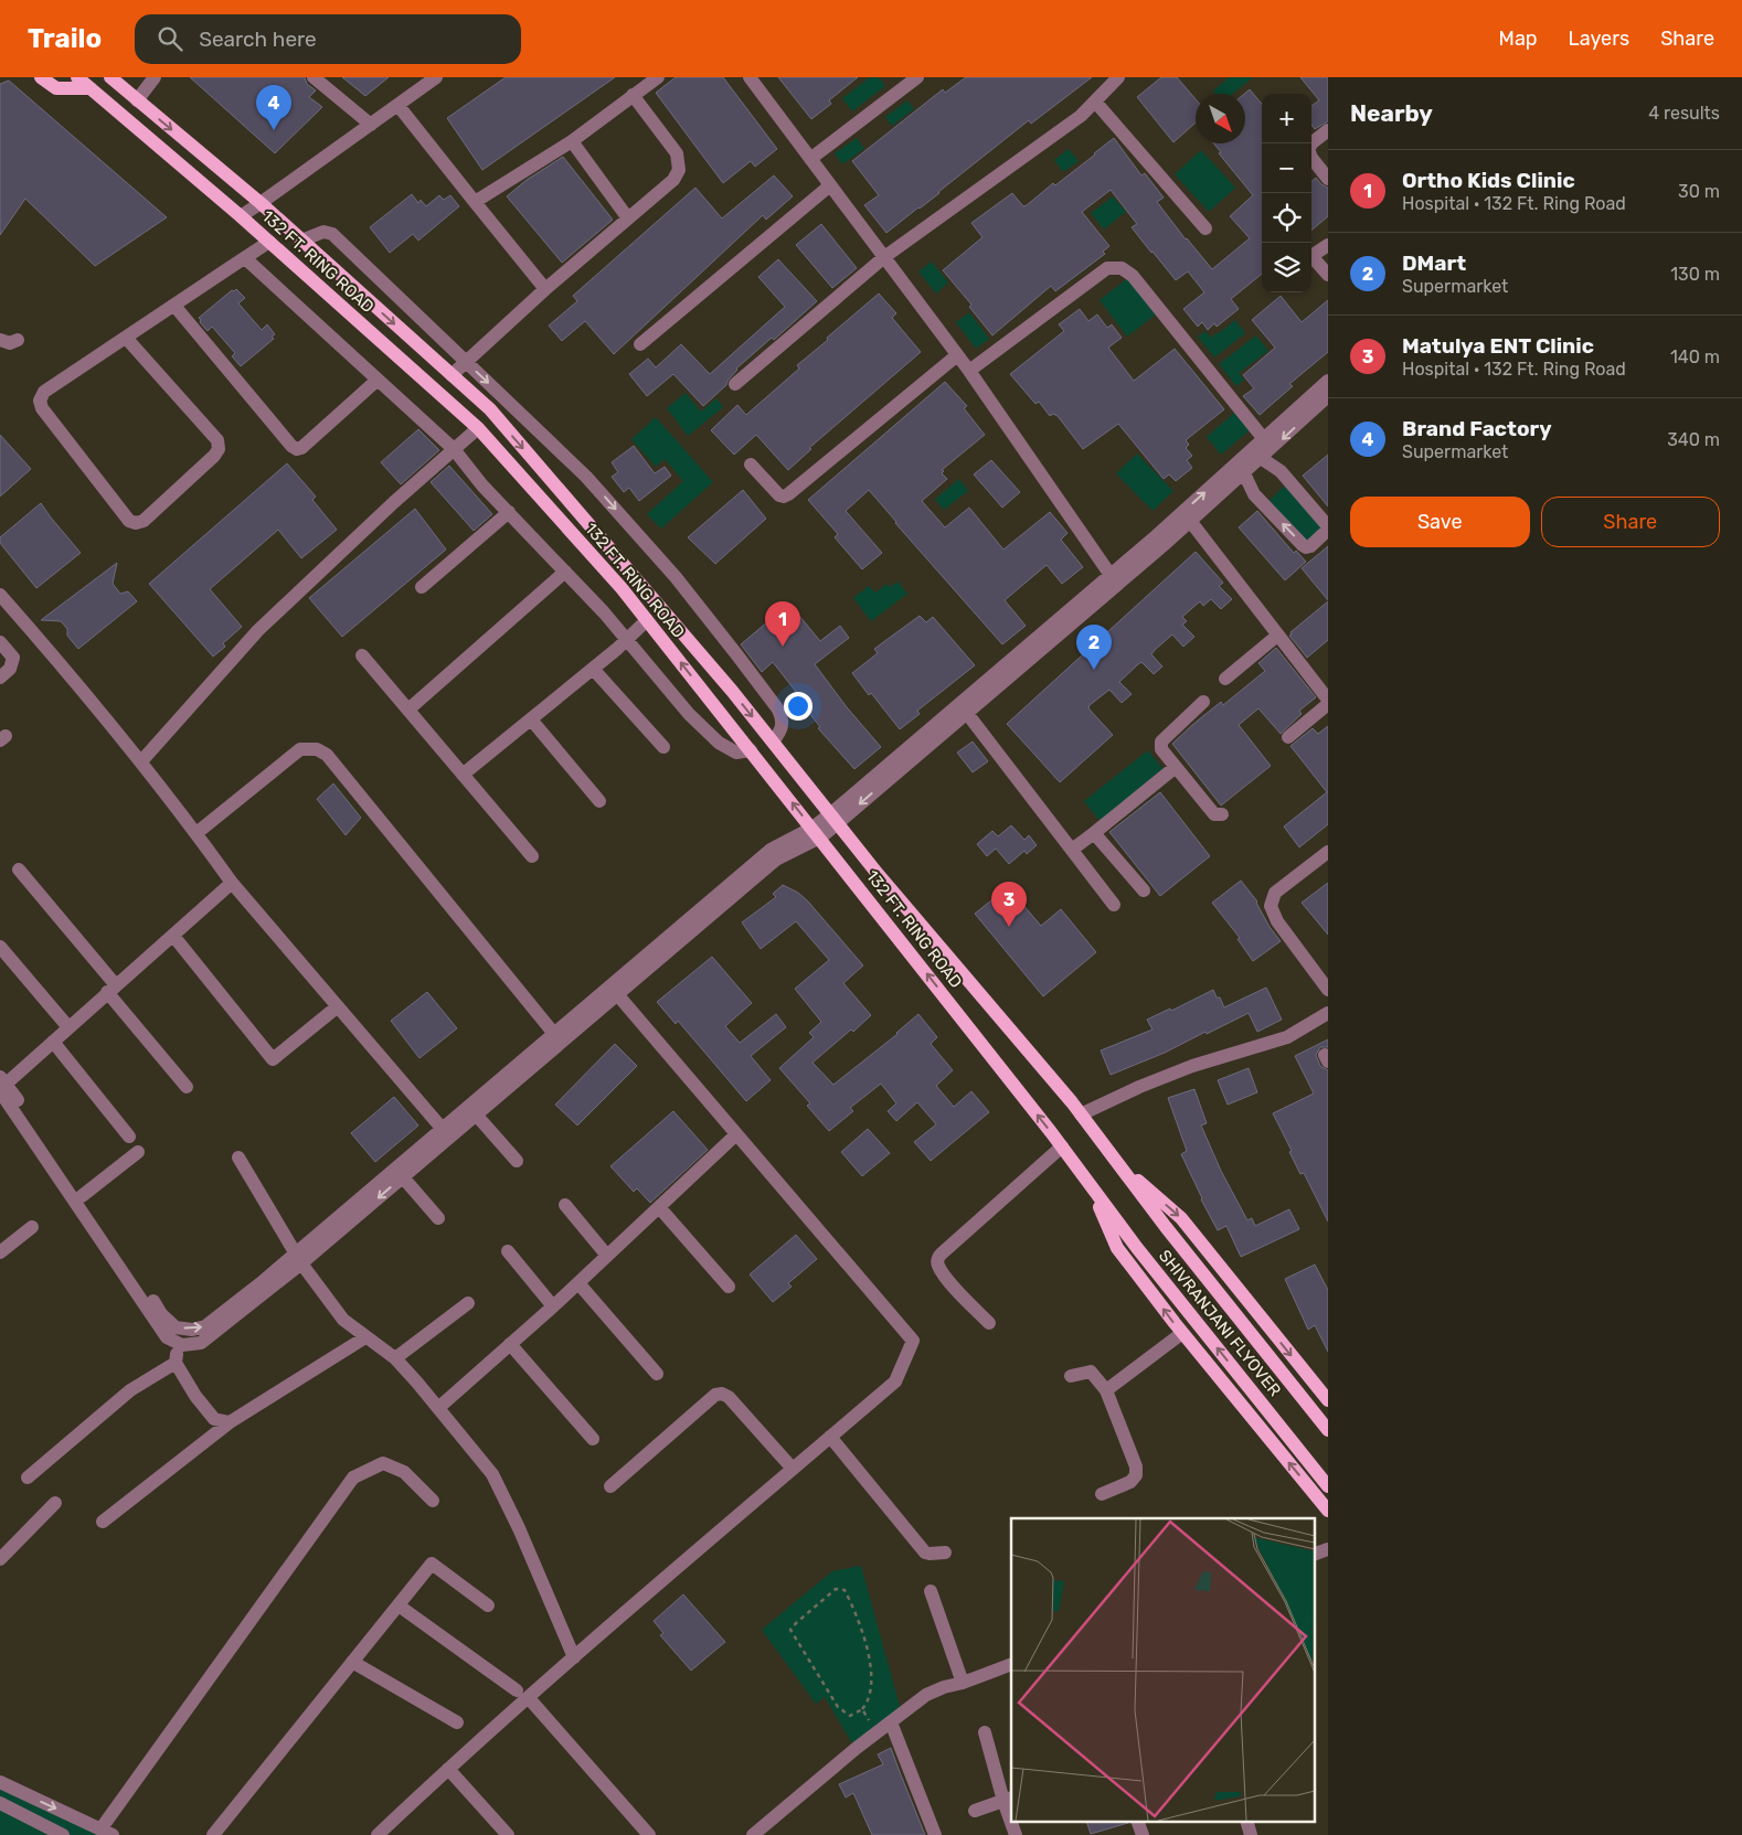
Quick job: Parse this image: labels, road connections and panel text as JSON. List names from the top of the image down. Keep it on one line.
{"streets":{"main road":["132 FT. RING ROAD","SHIVRANJANI FLYOVER"]},"crossings":[["132 FT. RING ROAD","SHIVRANJANI FLYOVER"]],"north":"bottom right","page":{"header":"Trailo","search":"Search here","nav":["Map","Layers","Share"],"heading":["Nearby","4 results"],"pins":["4","1","2","3"],"map_buttons":["+","−"],"list":[{"mark":"1","name":"Ortho Kids Clinic","note":"Hospital · 132 Ft. Ring Road","value":"30 m"},{"mark":"2","name":"DMart","note":"Supermarket","value":"130 m"},{"mark":"3","name":"Matulya ENT Clinic","note":"Hospital · 132 Ft. Ring Road","value":"140 m"},{"mark":"4","name":"Brand Factory","note":"Supermarket","value":"340 m"}],"buttons":["Save","Share"]}}
